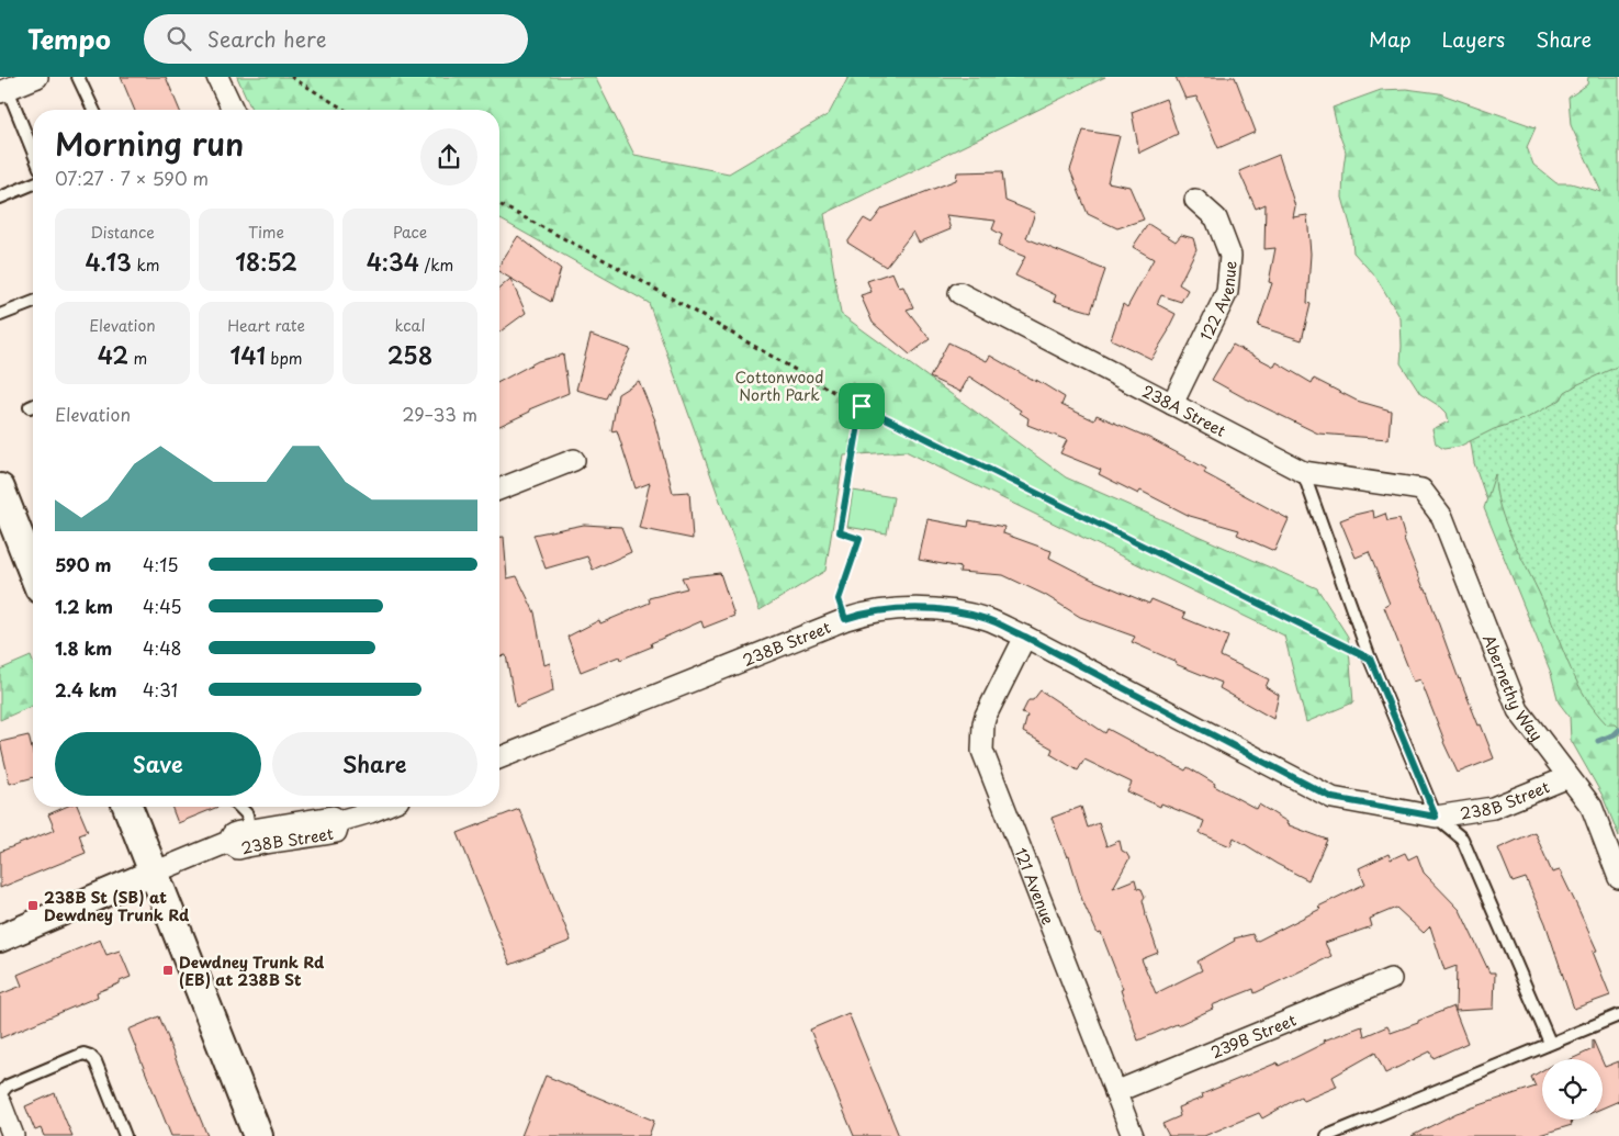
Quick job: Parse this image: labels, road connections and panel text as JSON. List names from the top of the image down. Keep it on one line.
{"streets":{"street":["122 Avenue","238A Street","238B Street","Abernethy Way","121 Avenue","239B Street"]},"crossings":[["122 Avenue","238A Street"],["238A Street","Abernethy Way"],["238B Street","Abernethy Way"],["238B Street","121 Avenue"],["121 Avenue","239B Street"]],"parks":["Cottonwood North Park"],"places":{"transit":["238B St (SB) at Dewdney Trunk Rd","Dewdney Trunk Rd (EB) at 238B St"]},"page":{"header":"Tempo","search":"Search here","nav":["Map","Layers","Share"],"heading":["Morning run","07:27 · 7 × 590 m"],"stats":[["Distance","4.13 km"],["Time","18:52"],["Pace","4:34 /km"],["Elevation","42 m"],["Heart rate","141 bpm"],["kcal","258"]],"chart":["Elevation","29–33 m"],"list":[{"name":"590 m","note":"4:15"},{"name":"1.2 km","note":"4:45"},{"name":"1.8 km","note":"4:48"},{"name":"2.4 km","note":"4:31"}],"buttons":["Save","Share"]}}
